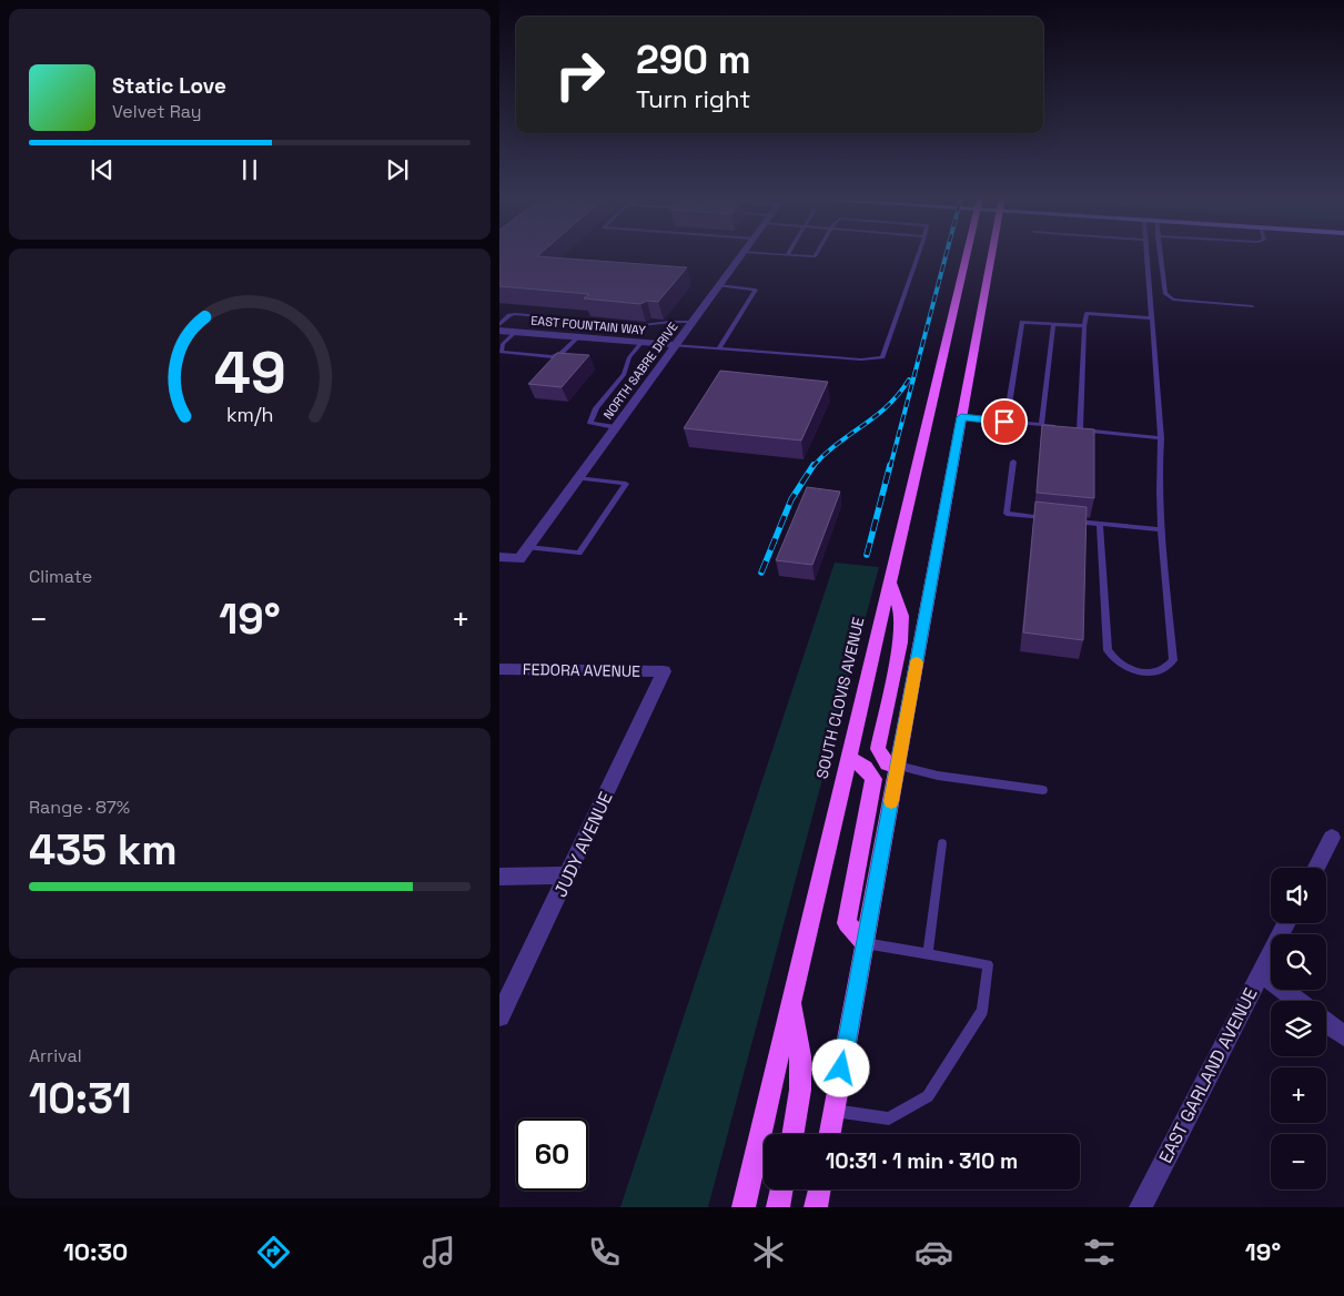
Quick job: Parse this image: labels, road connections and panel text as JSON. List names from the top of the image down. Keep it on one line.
{"streets":{"main road":["SOUTH CLOVIS AVENUE"],"street":["EAST FOUNTAIN WAY","NORTH SABRE DRIVE","FEDORA AVENUE","JUDY AVENUE","EAST GARLAND AVENUE"]},"crossings":[["EAST FOUNTAIN WAY","NORTH SABRE DRIVE"],["FEDORA AVENUE","JUDY AVENUE"]],"page":{"turn":["290 m","Turn right"],"song":["Static Love","Velvet Ray"],"tile":["Climate",["Range · 87%","435 km"],["Arrival","10:31"]],"heat":["−","19°","+"],"map_buttons":["+","−"],"limit":"60","trip":"10:31 · 1 min · 310 m","tabs":["10:30","19°"],"gauge":["49","km/h"]}}
